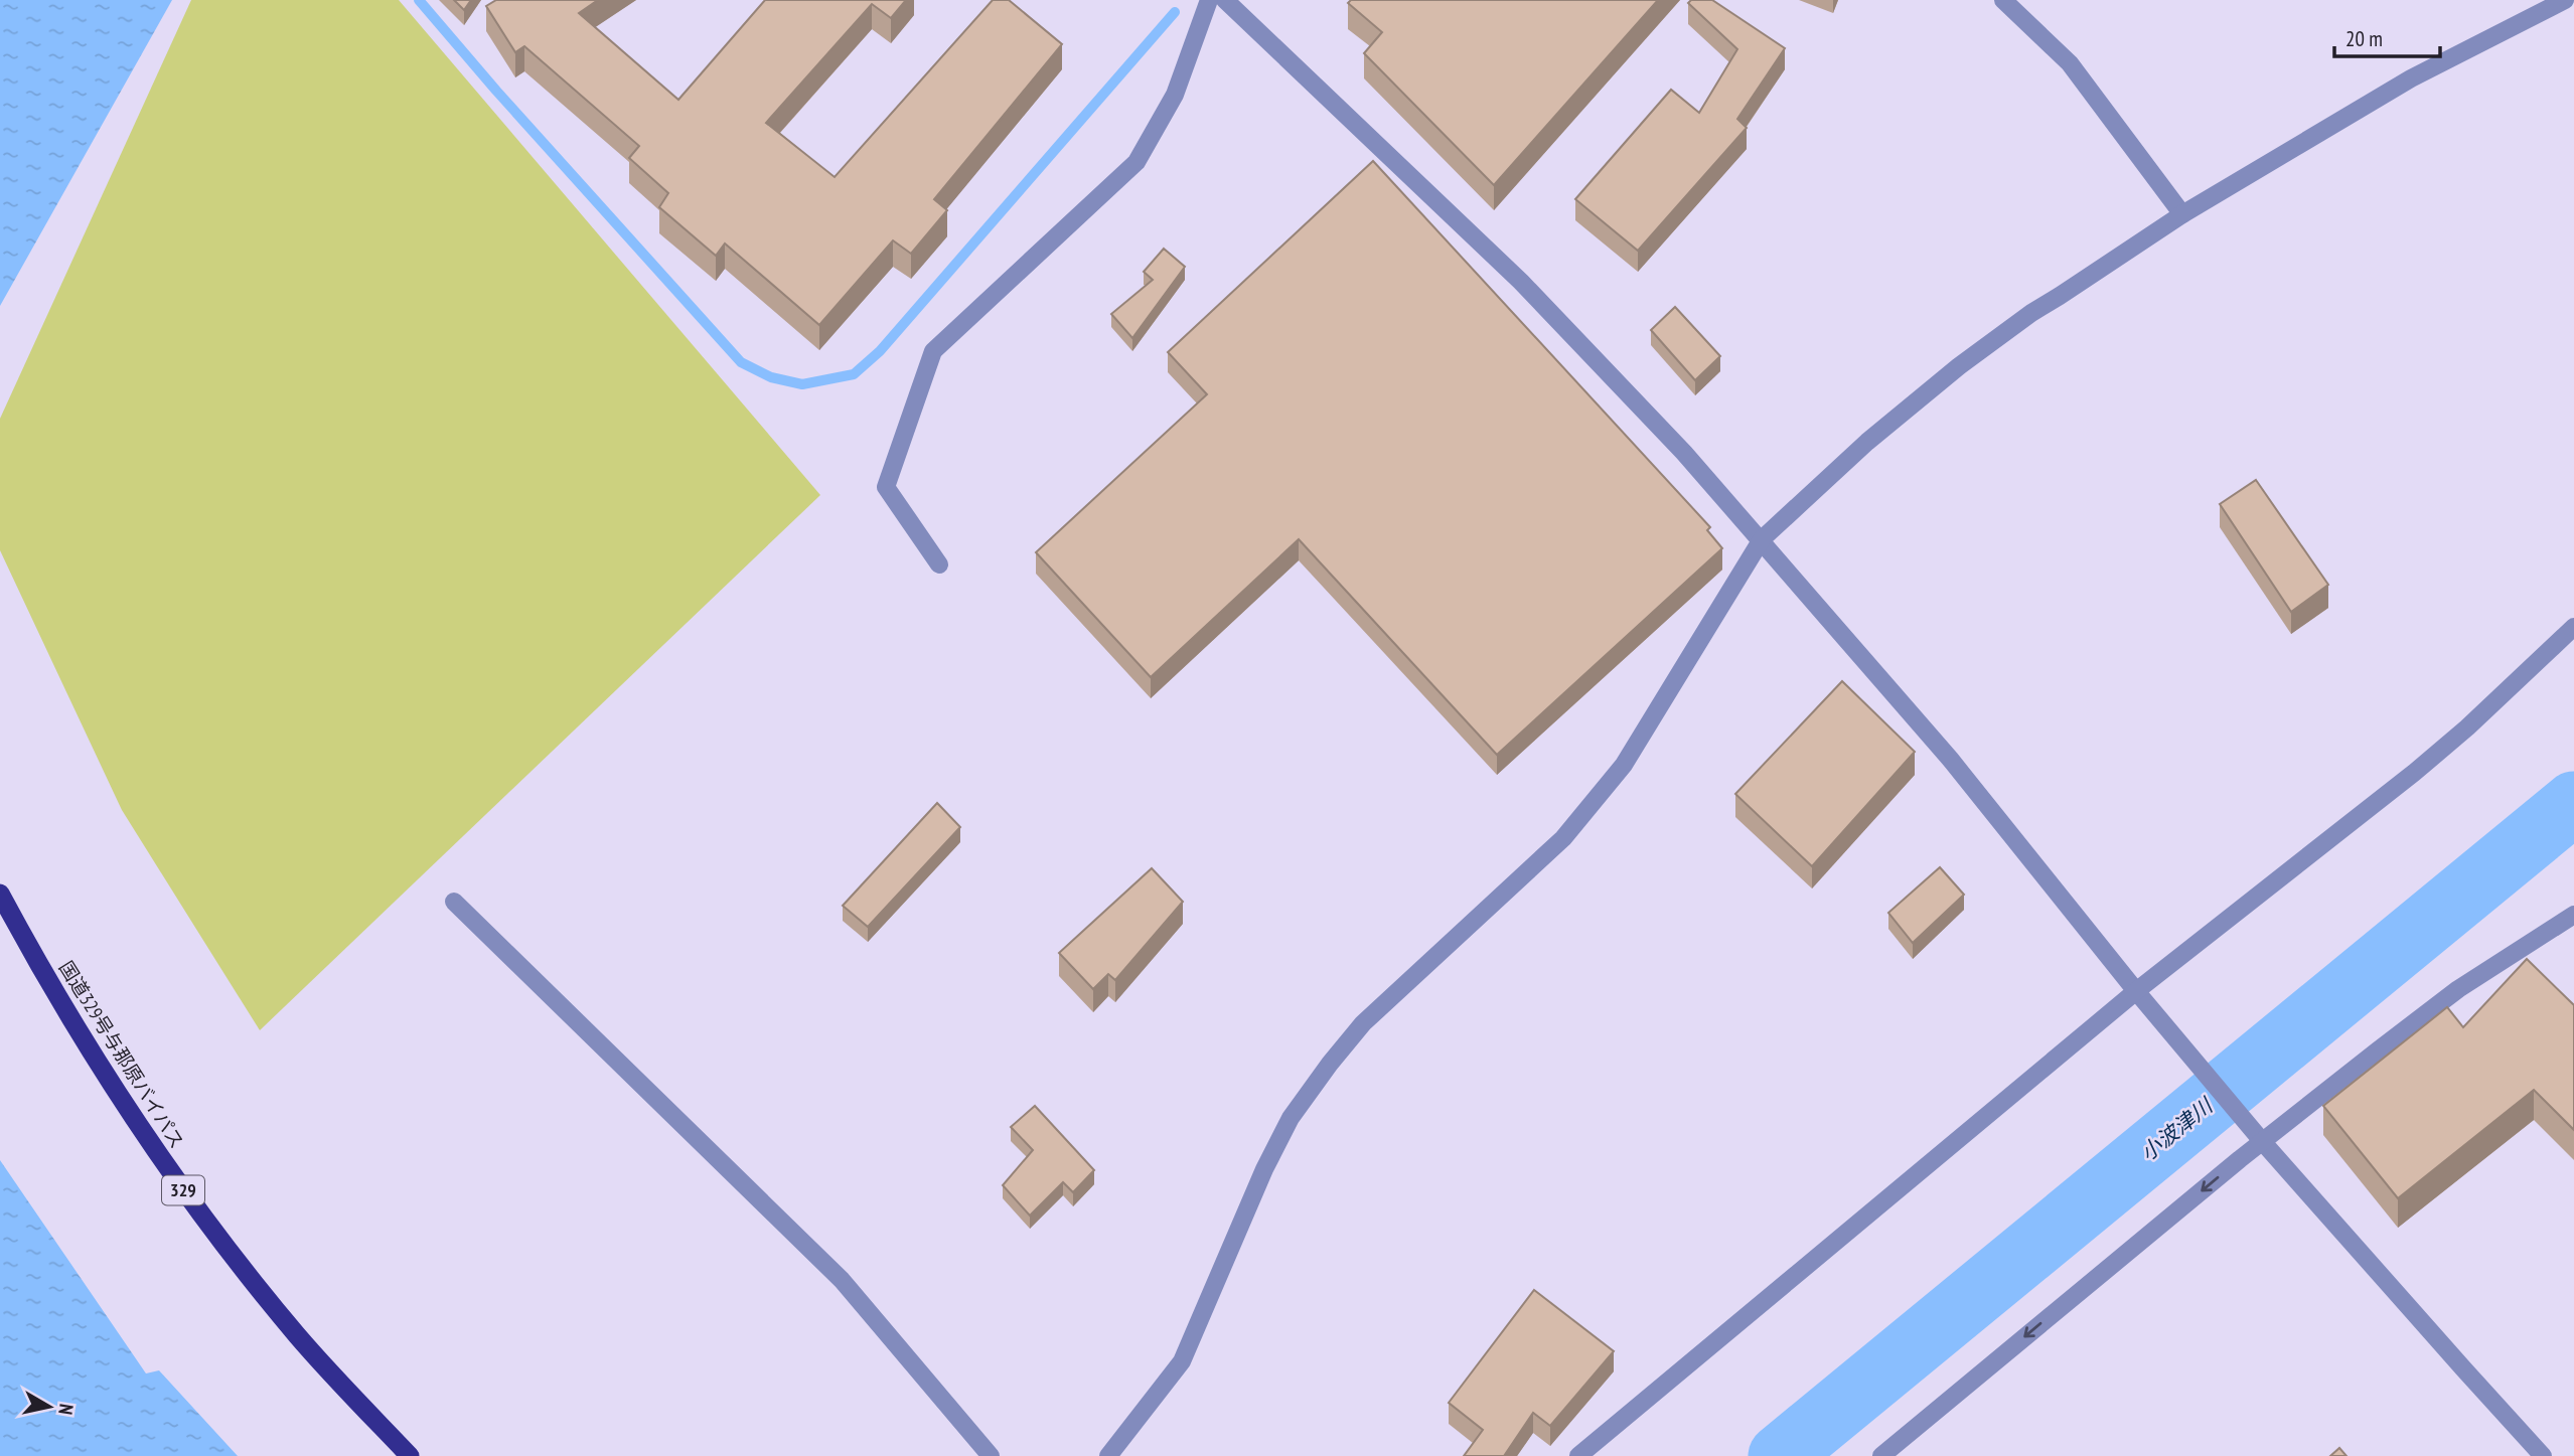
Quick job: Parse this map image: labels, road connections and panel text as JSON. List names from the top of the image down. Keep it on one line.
{"streets":{"highway":["国道329号与那原バイパス","329"]},"water":["小波津川"],"scale_bar":"20 m","north":"right"}
